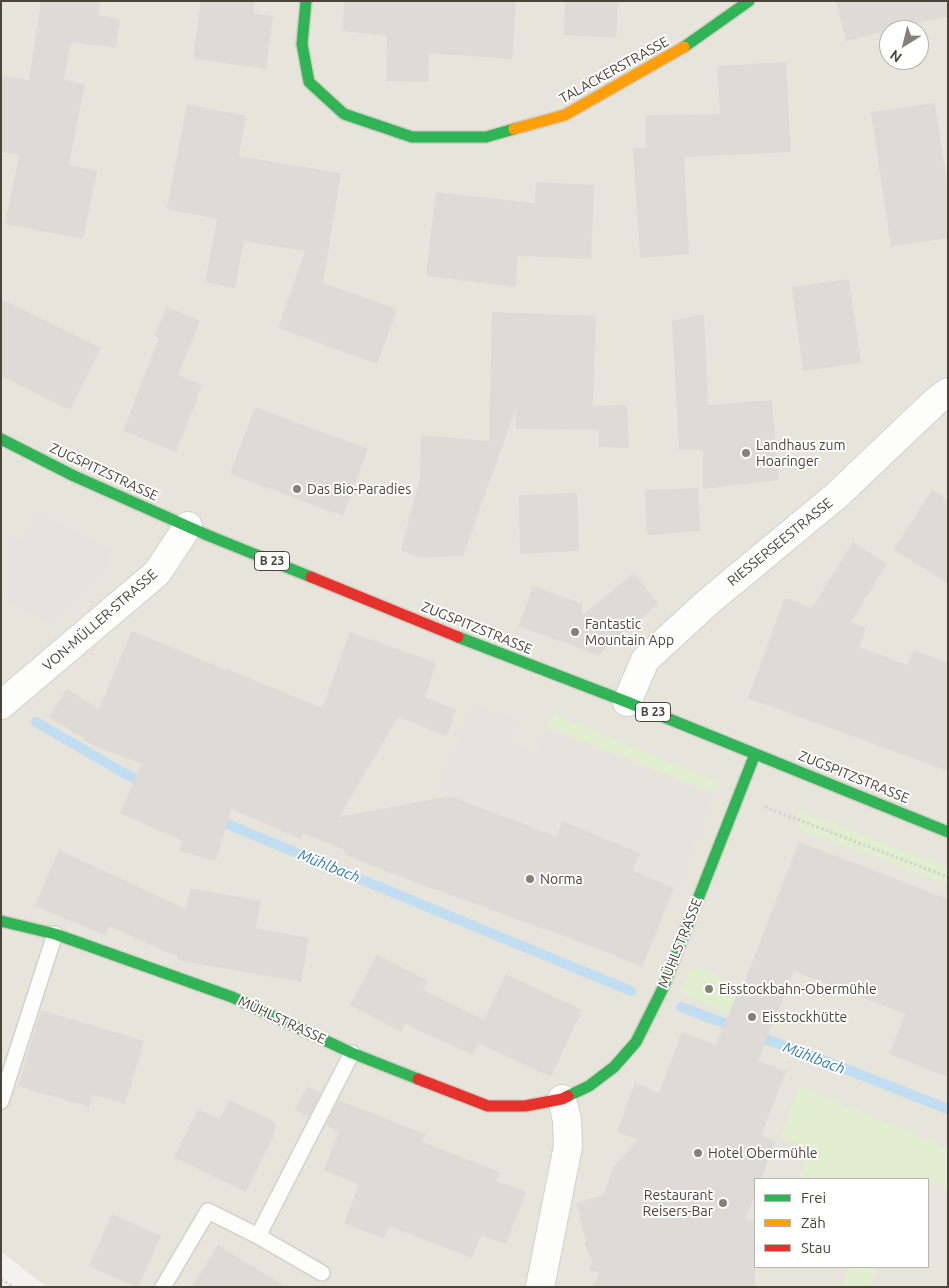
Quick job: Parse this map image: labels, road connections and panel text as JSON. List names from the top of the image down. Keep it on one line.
{"streets":{"street":["TALACKERSTRASSE","ZUGSPITZSTRASSE","RIESSERSEESTRASSE","B 23","VON-MÜLLER-STRASSE","MÜHLSTRASSE"]},"crossings":[["ZUGSPITZSTRASSE","RIESSERSEESTRASSE"],["ZUGSPITZSTRASSE","VON-MÜLLER-STRASSE"],["ZUGSPITZSTRASSE","MÜHLSTRASSE"]],"water":["Mühlbach"],"places":["Landhaus zum Hoaringer","Das Bio-Paradies","Fantastic Mountain App","Norma","Eisstockbahn-Obermühle","Eisstockhütte","Hotel Obermühle","Restaurant Reisers-Bar"],"legend":["Frei","Zäh","Stau"],"north":"bottom left"}
